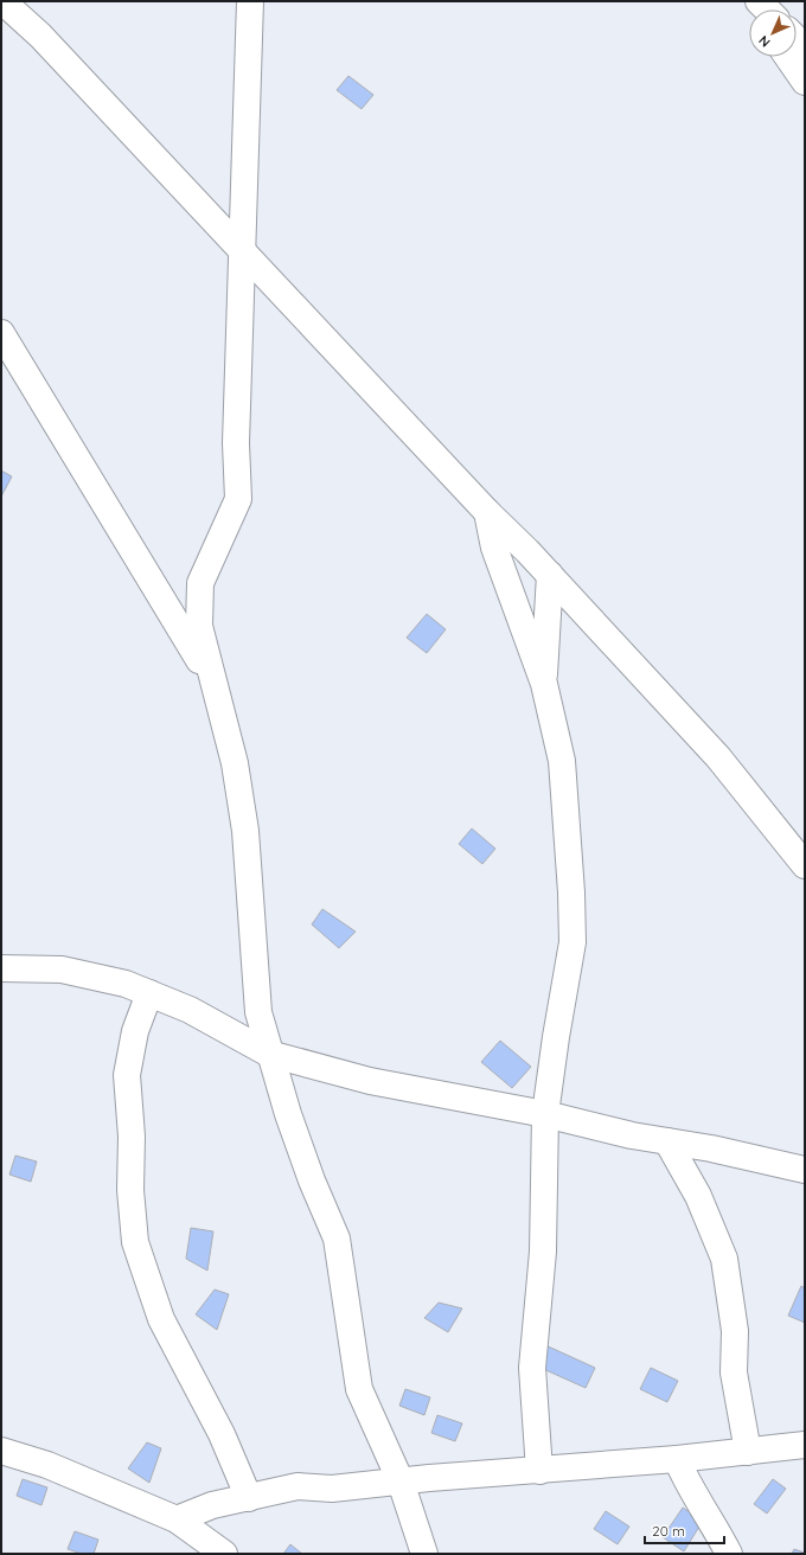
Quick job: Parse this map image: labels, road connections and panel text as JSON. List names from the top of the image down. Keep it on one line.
{"scale_bar":"20 m","north":"bottom left"}
